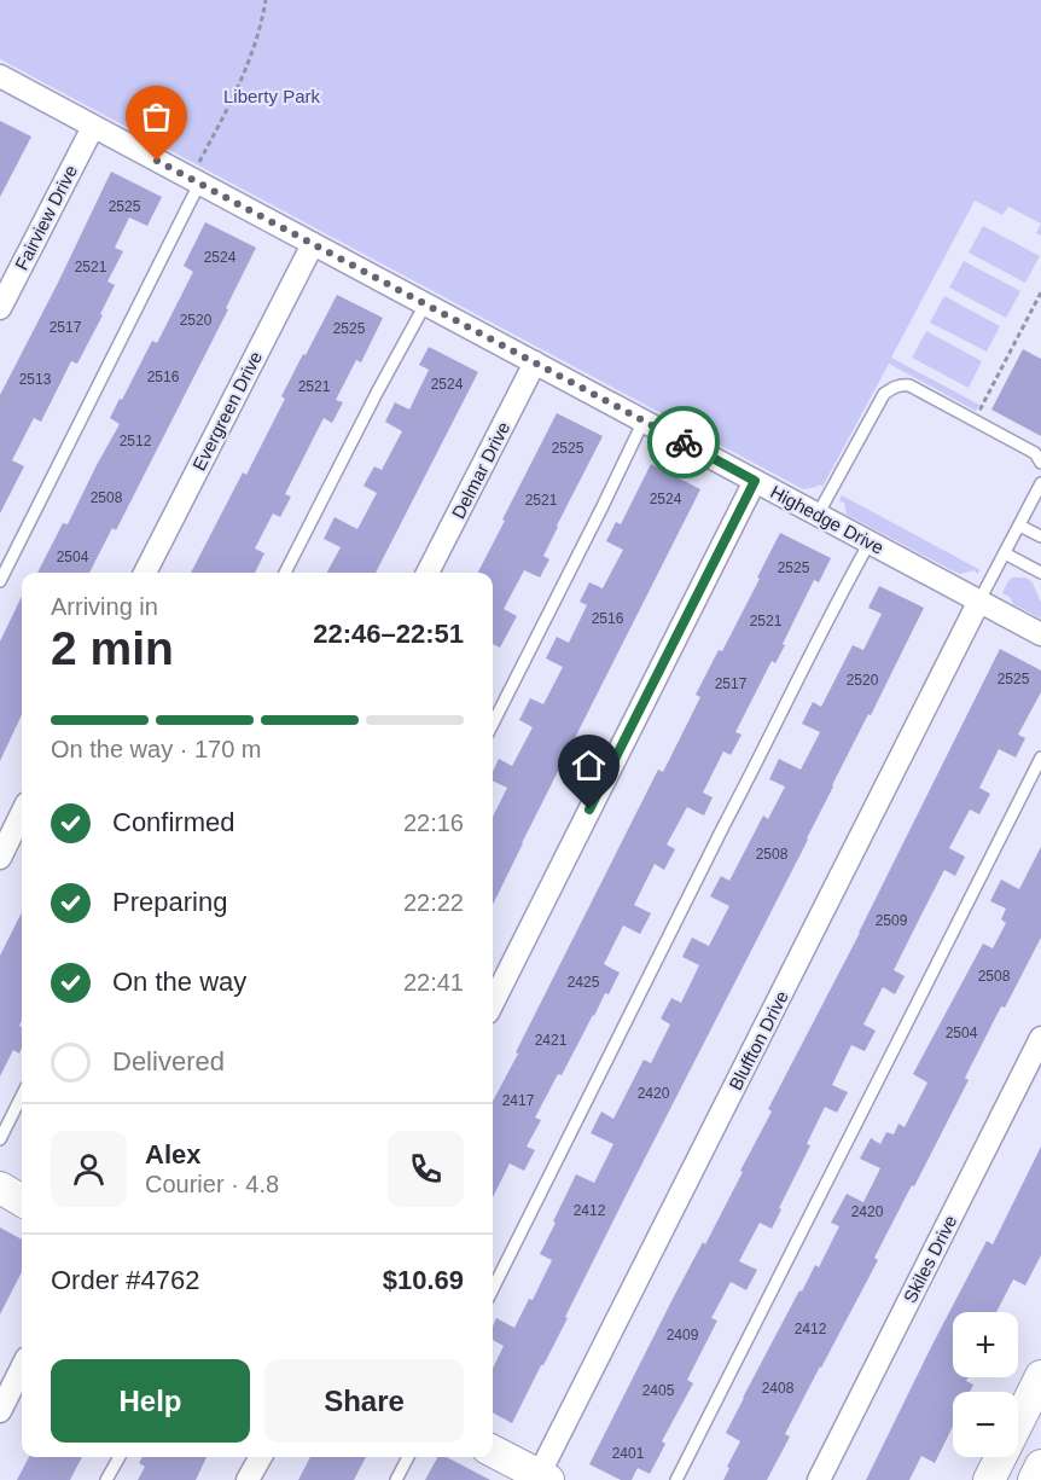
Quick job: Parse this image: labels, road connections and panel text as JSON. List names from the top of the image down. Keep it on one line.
{"streets":{"street":["Fairview Drive","Evergreen Drive","Delmar Drive","Highedge Drive","Bluffton Drive","Skiles Drive"]},"crossings":[["Fairview Drive","Highedge Drive"],["Evergreen Drive","Highedge Drive"],["Delmar Drive","Highedge Drive"],["Highedge Drive","Bluffton Drive"]],"parks":["Liberty Park"],"house_numbers":["2525","2524","2521","2520","2517","2525","2516","2513","2524","2521","2512","2525","2508","2524","2521","2504","2525","2516","2521","2525","2520","2517","2508","2509","2508","2425","2504","2421","2420","2417","2412","2420","2412","2409","2408","2405","2401"],"page":{"heading":["2 min","Arriving in","22:46–22:51"],"panel":["Alex","Courier · 4.8","Order #4762","$10.69"],"bar":"On the way · 170 m","list":[["Confirmed","22:16"],["Preparing","22:22"],["On the way","22:41"],"Delivered"],"map_buttons":["+","−"],"buttons":["Help","Share"]}}
